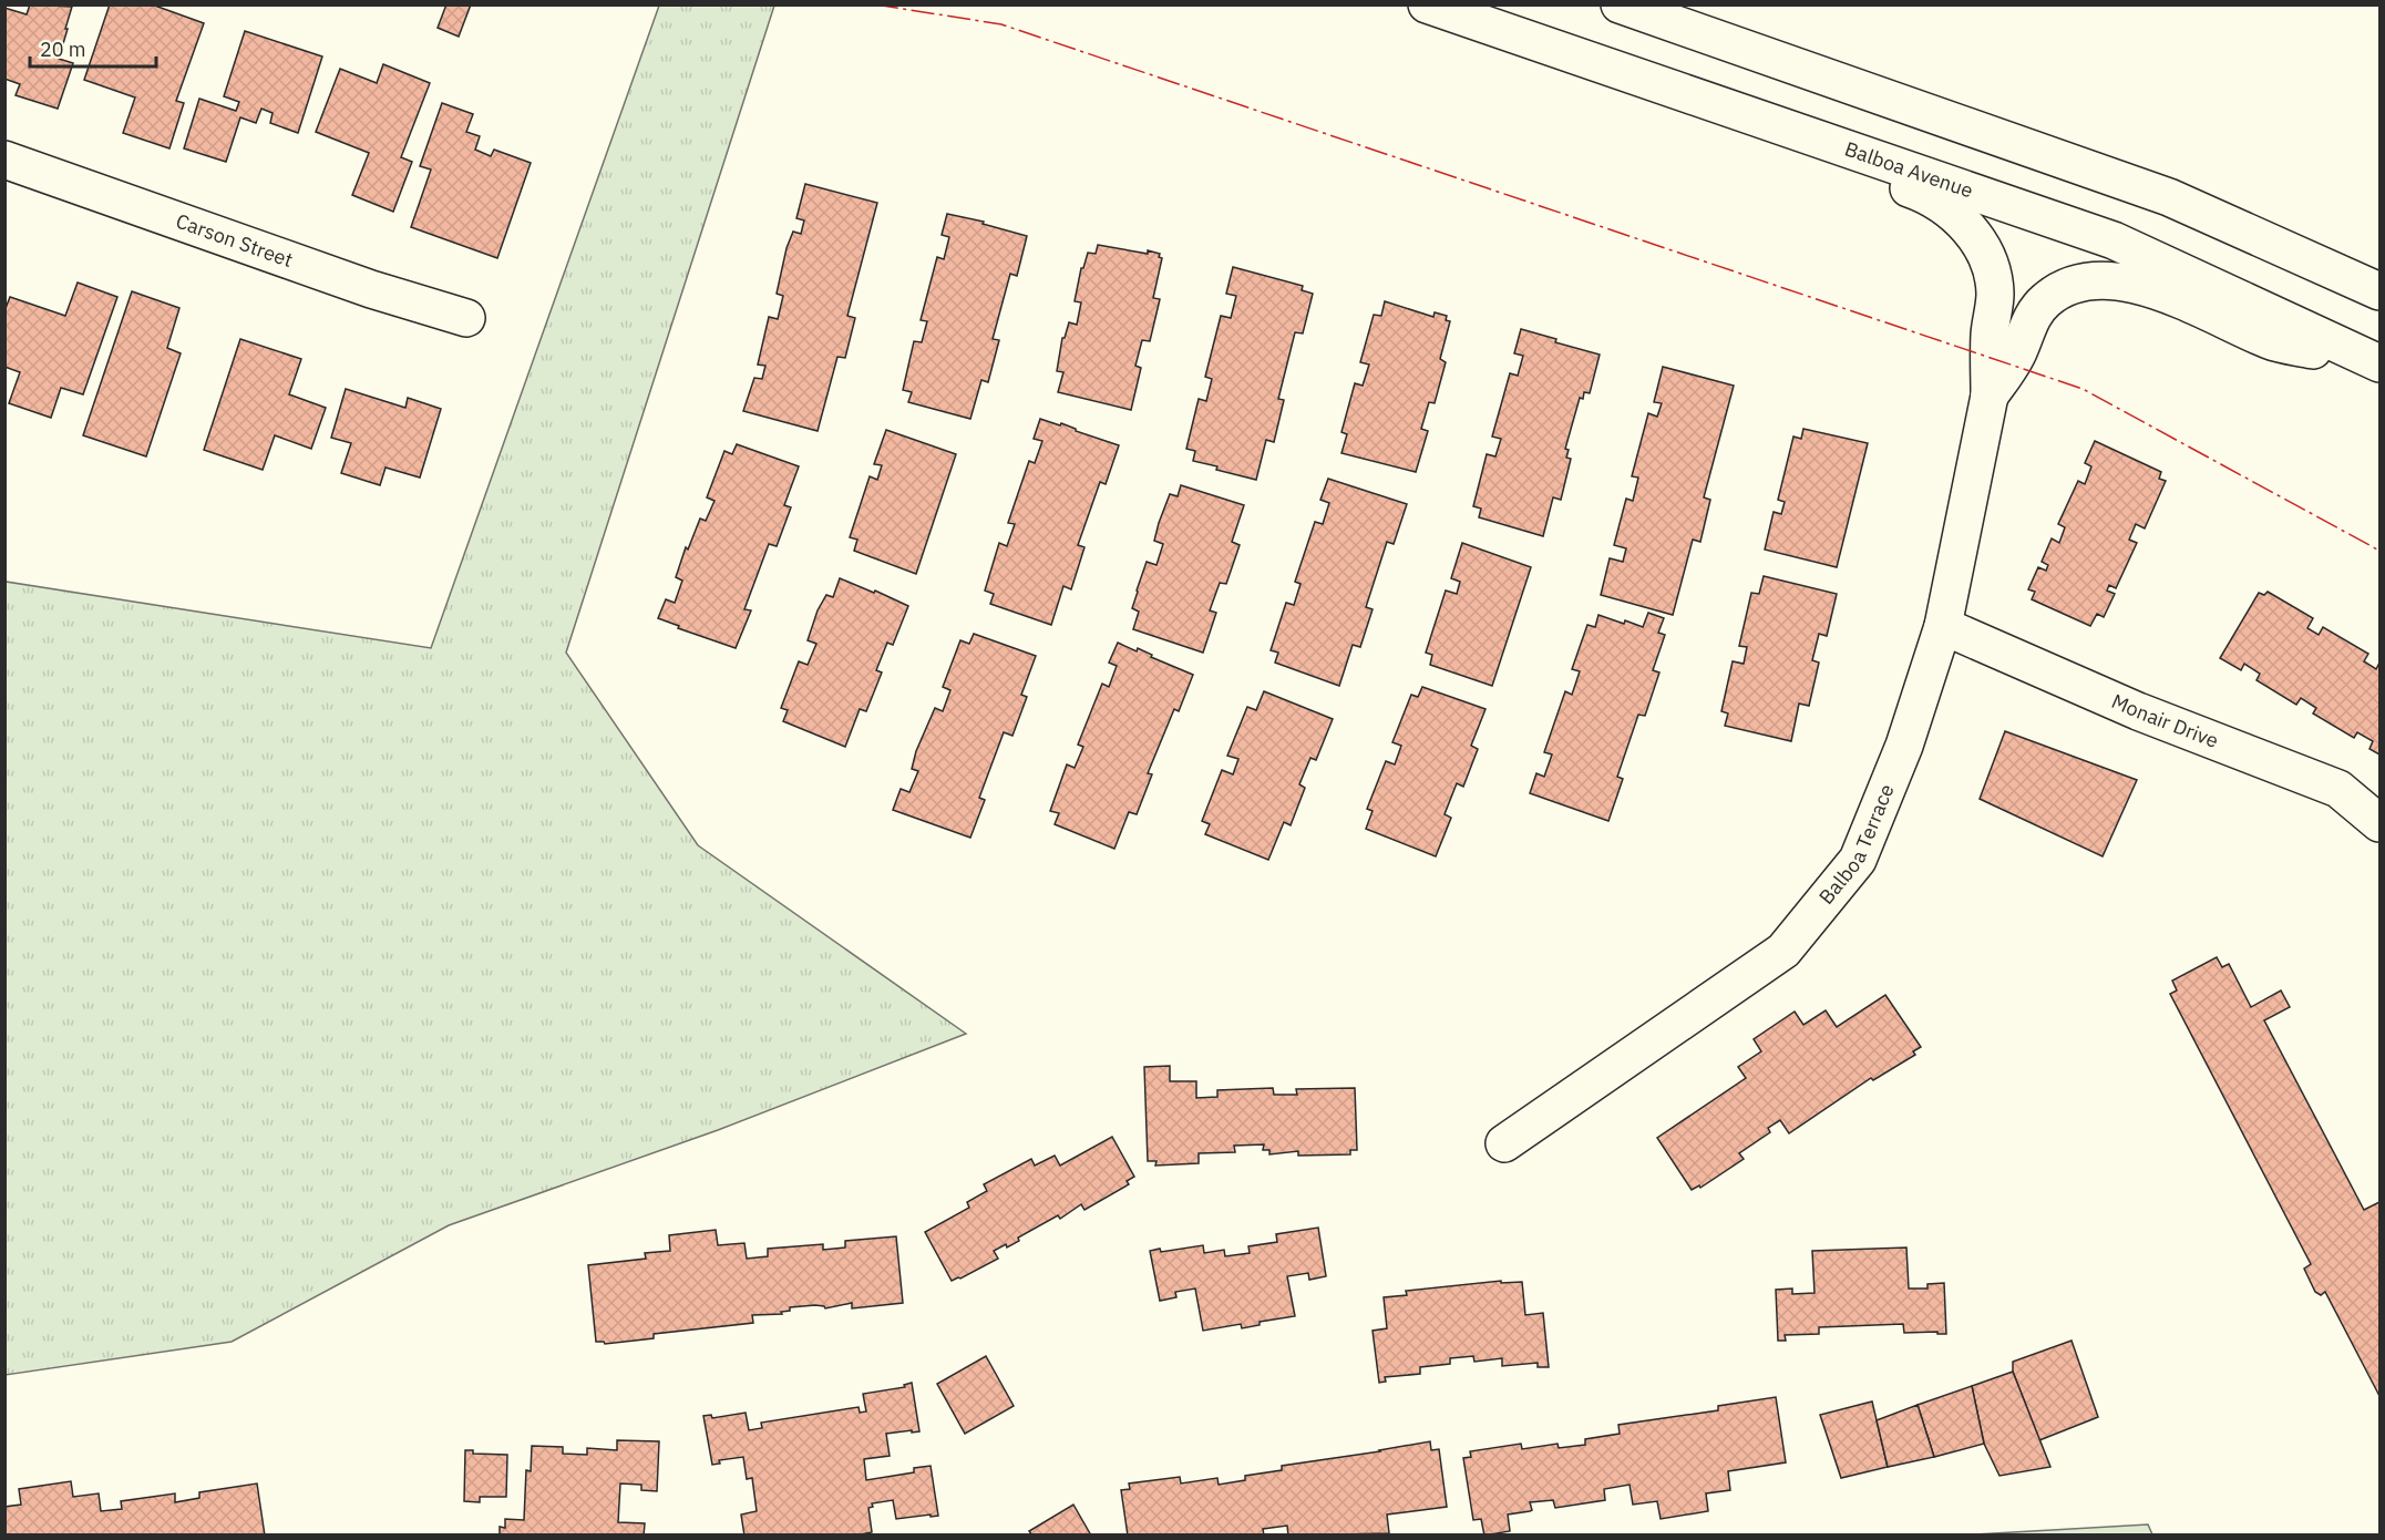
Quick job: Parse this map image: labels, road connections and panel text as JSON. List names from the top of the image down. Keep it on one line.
{"streets":{"main road":["Balboa Avenue","Carson Street","Monair Drive","Balboa Terrace"]},"crossings":[["Monair Drive","Balboa Terrace"]],"scale_bar":"20 m"}
